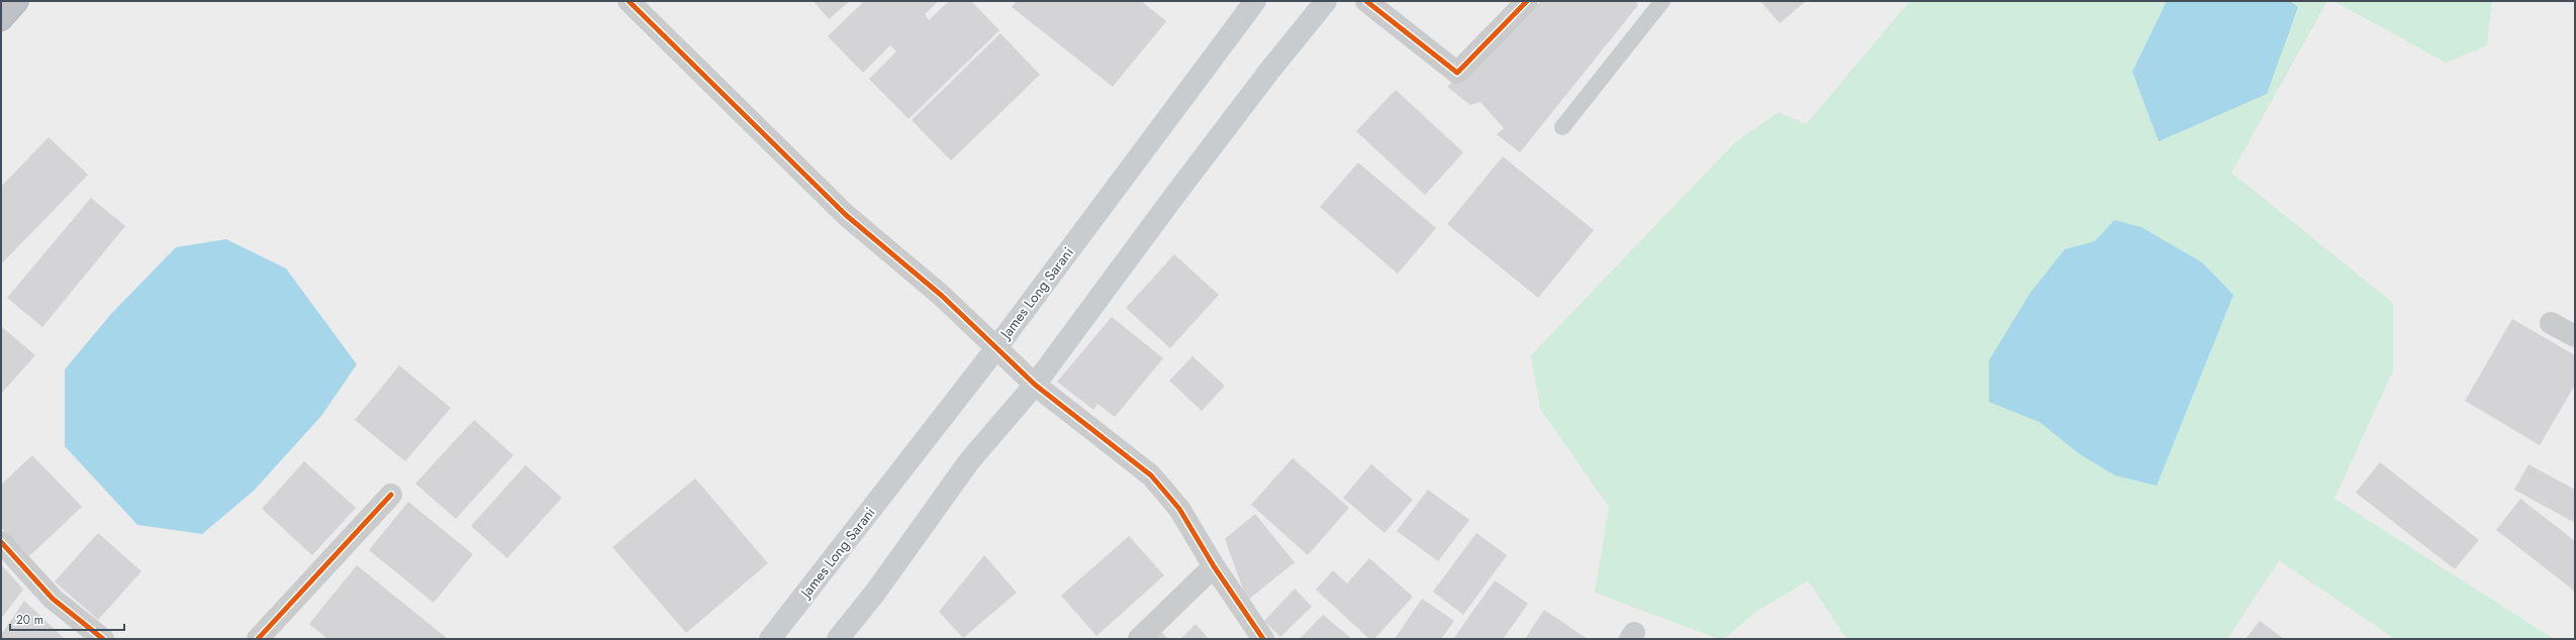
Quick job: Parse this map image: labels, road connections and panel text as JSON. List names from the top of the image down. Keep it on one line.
{"streets":{"main road":["James Long Sarani"]},"scale_bar":"20 m"}
